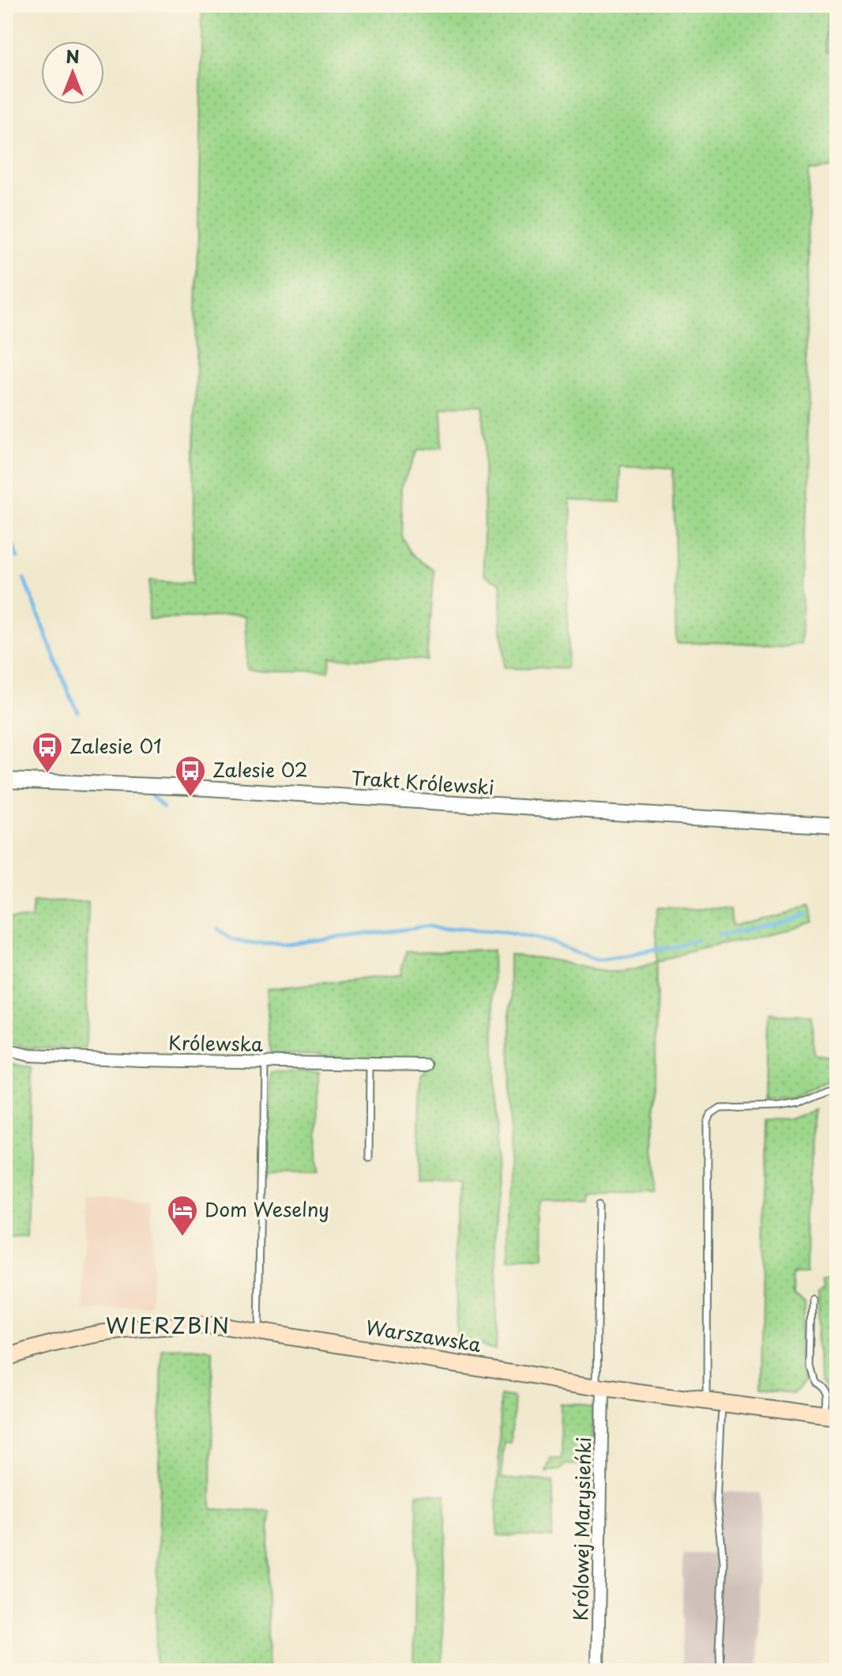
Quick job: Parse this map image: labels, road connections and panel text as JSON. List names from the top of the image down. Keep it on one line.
{"streets":{"main road":["Warszawska"],"street":["Trakt Królewski","Królewska","Królowej Marysieńki"]},"crossings":[["Warszawska","Królowej Marysieńki"]],"districts":["WIERZBIN"],"places":{"bus stop":["Zalesie 01","Zalesie 02"],"hotel":["Dom Weselny"]},"north":"top"}
